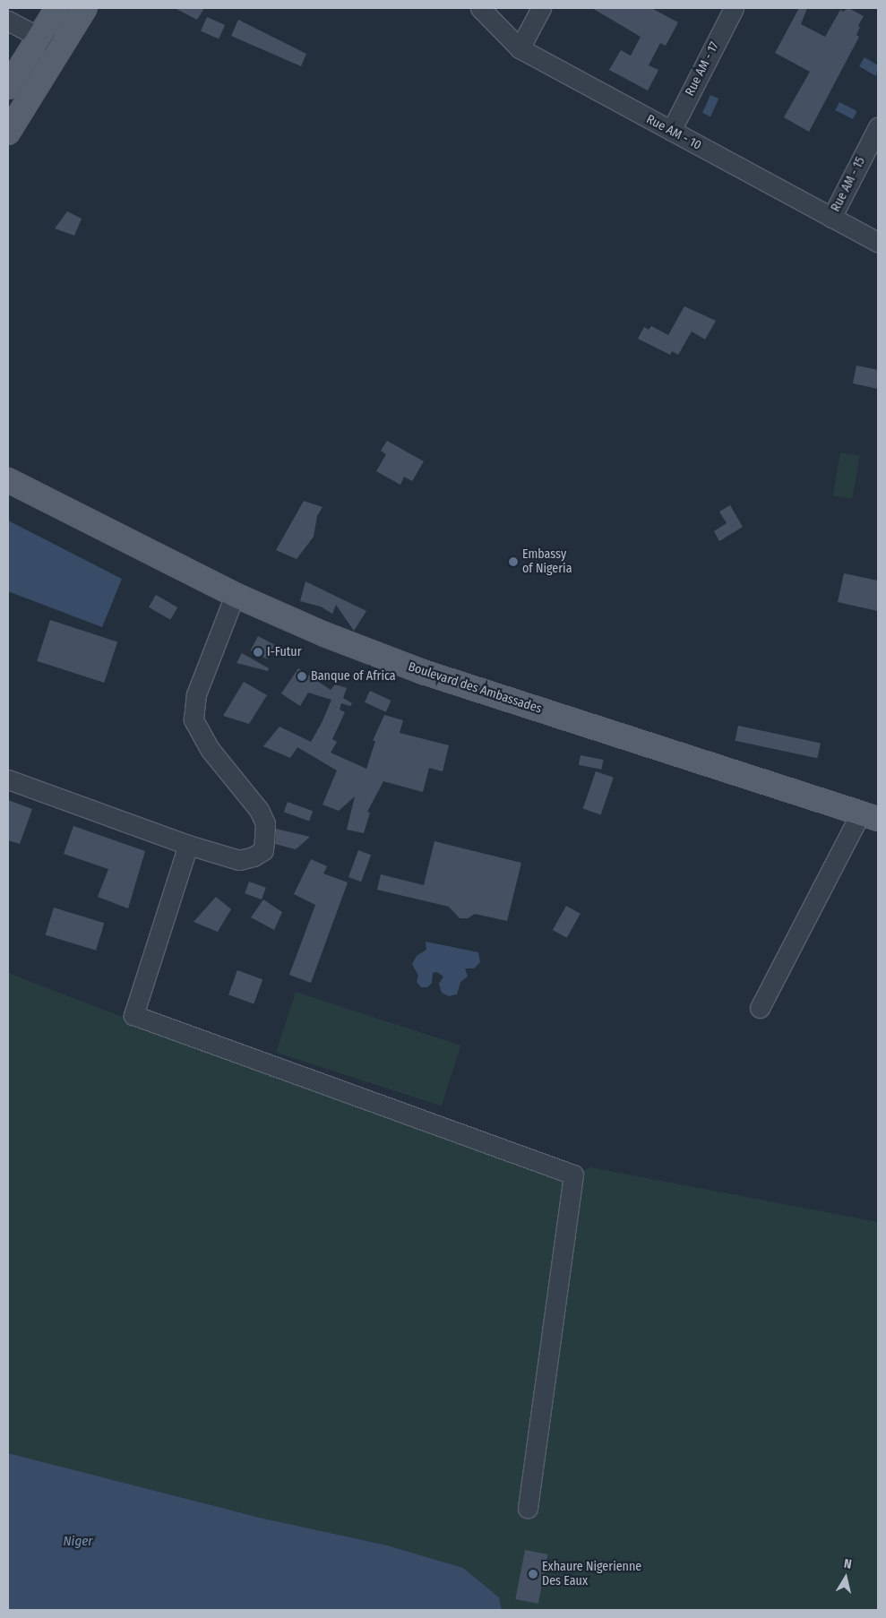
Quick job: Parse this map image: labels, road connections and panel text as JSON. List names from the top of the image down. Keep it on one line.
{"streets":{"main road":["Boulevard des Ambassades"],"street":["Rue AM - 17","Rue AM - 10","Rue AM - 15"]},"crossings":[["Rue AM - 17","Rue AM - 10"],["Rue AM - 10","Rue AM - 15"]],"water":["Niger"],"places":["Embassy of Nigeria","I-Futur","Banque of Africa","Exhaure Nigerienne Des Eaux"],"north":"top"}
